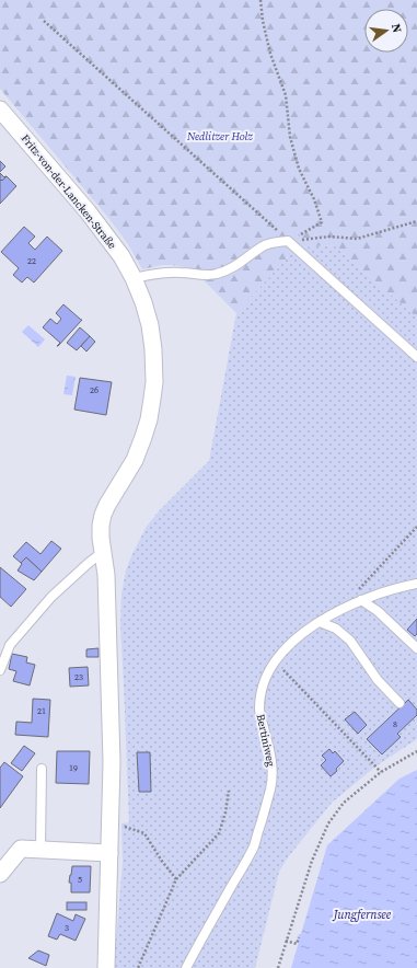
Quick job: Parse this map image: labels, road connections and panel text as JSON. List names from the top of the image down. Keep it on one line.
{"streets":{"street":["Fritz-von-der-Lancken-Straße"],"lane":["Bertiniweg"]},"water":["Jungfernsee"],"parks":["Nedlitzer Holz"],"house_numbers":["22","26","23","21","8","19","5","3"],"north":"right"}
